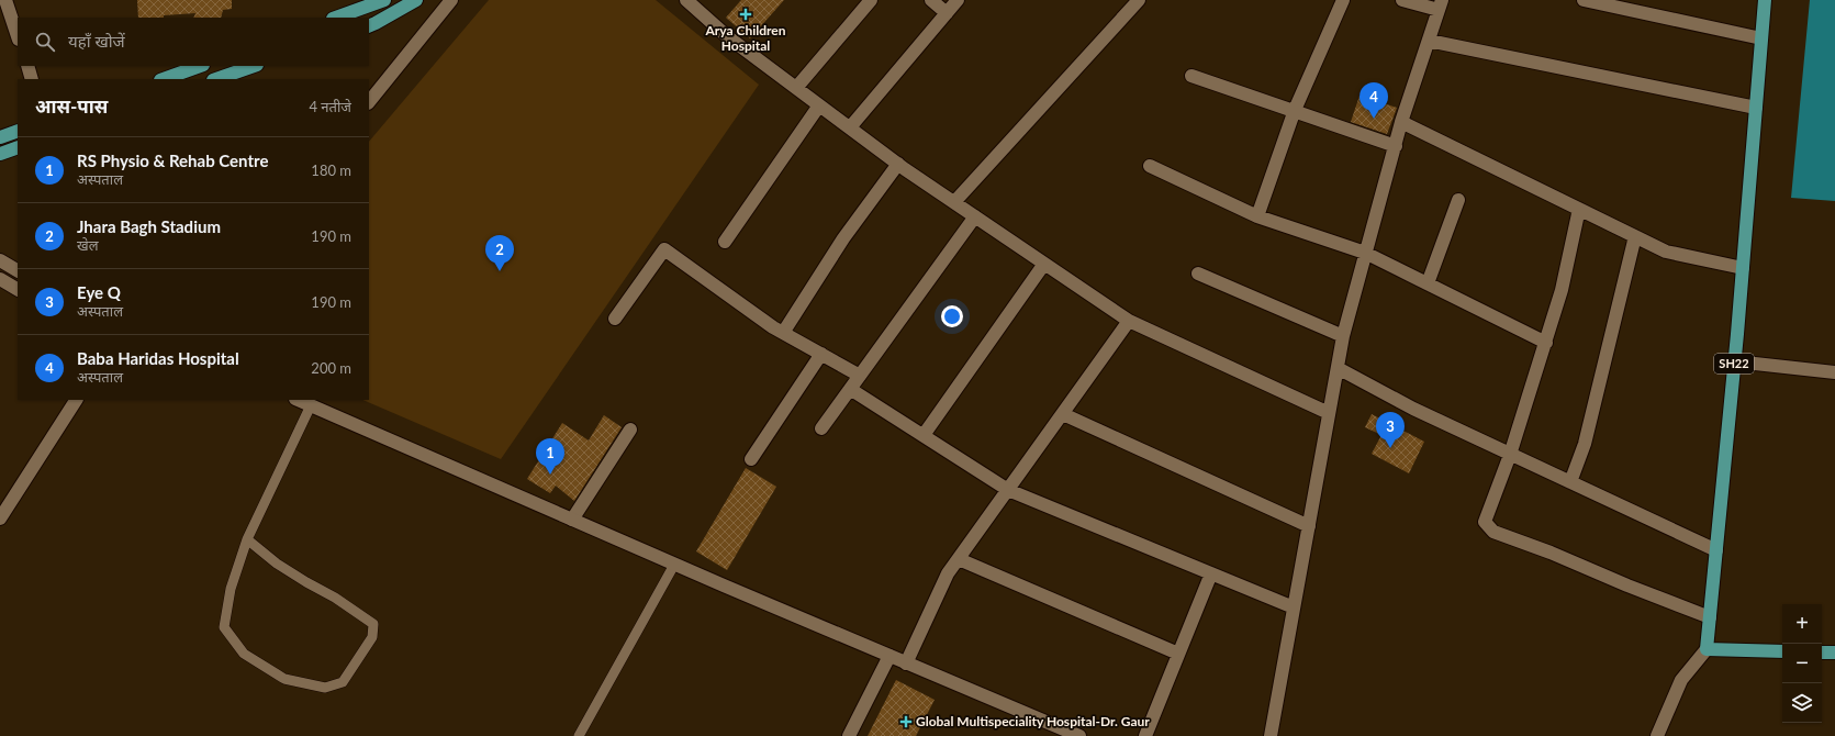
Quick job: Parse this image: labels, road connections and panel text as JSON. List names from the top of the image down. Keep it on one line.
{"streets":{"main road":["SH22"]},"places":{"health":["Arya Children Hospital","Global Multispeciality Hospital-Dr. Gaur"]},"page":{"search":"यहाँ खोजें","heading":["आस-पास","4 नतीजे"],"pins":["4","2","3","1"],"list":[{"mark":"1","name":"RS Physio & Rehab Centre","note":"अस्पताल","value":"180 m"},{"mark":"2","name":"Jhara Bagh Stadium","note":"खेल","value":"190 m"},{"mark":"3","name":"Eye Q","note":"अस्पताल","value":"190 m"},{"mark":"4","name":"Baba Haridas Hospital","note":"अस्पताल","value":"200 m"}],"map_buttons":["+","−"]}}
